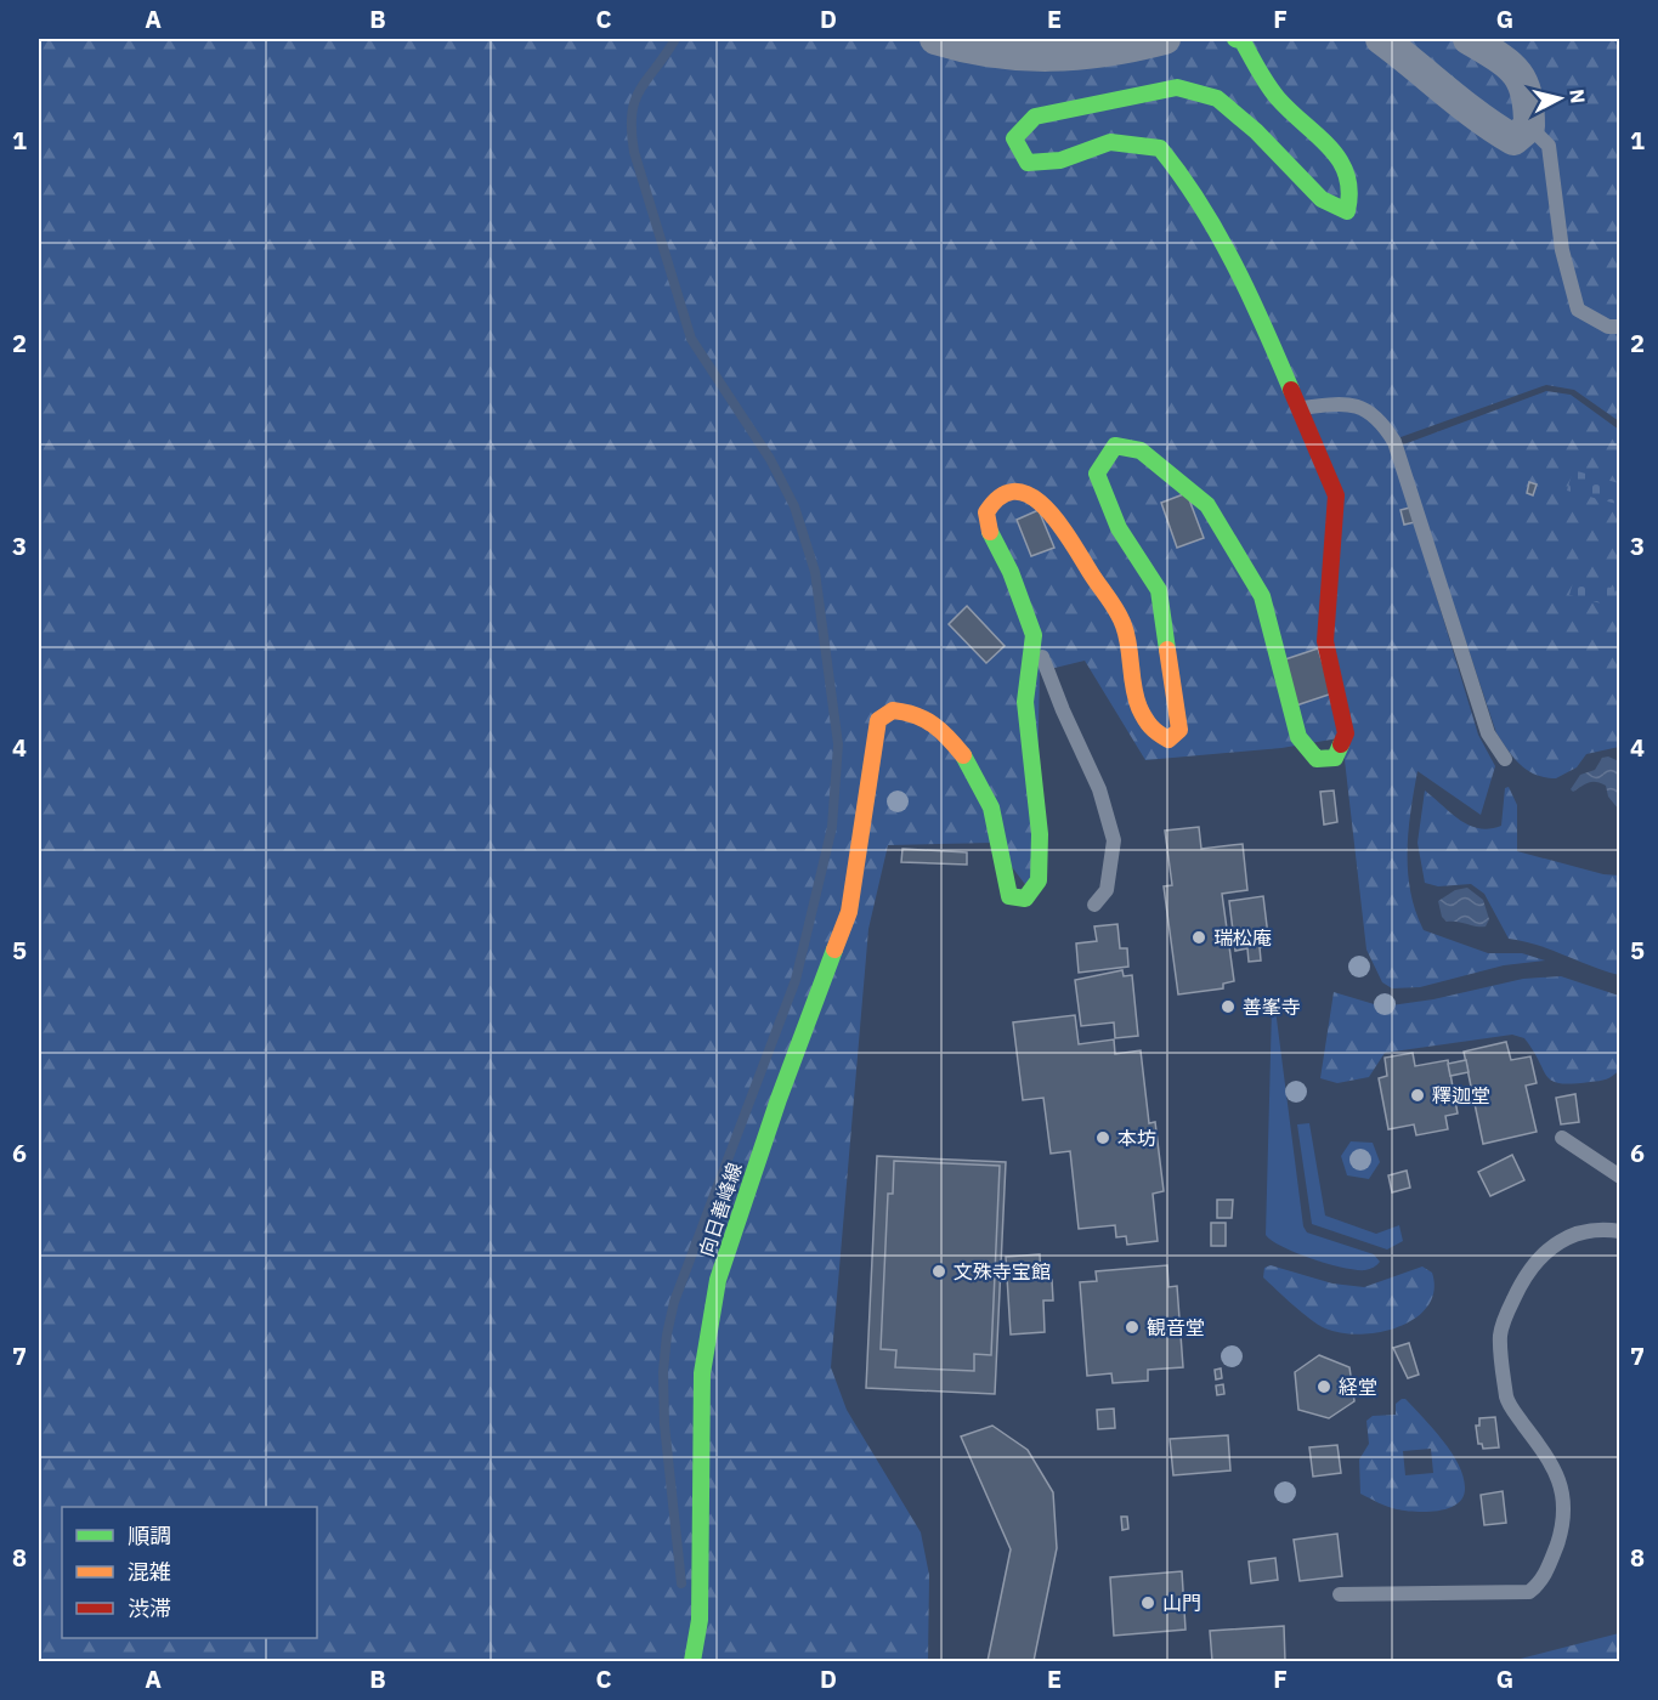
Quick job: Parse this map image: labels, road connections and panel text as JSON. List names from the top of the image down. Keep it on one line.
{"streets":{"street":["向日善峰線"]},"places":["瑞松庵","善峯寺","釋迦堂","本坊","文殊寺宝館","観音堂","経堂","山門"],"legend":["順調","混雑","渋滞"],"north":"right","grid":{"columns":["A","B","C","D","E","F","G"],"rows":["1","2","3","4","5","6","7","8"]}}
